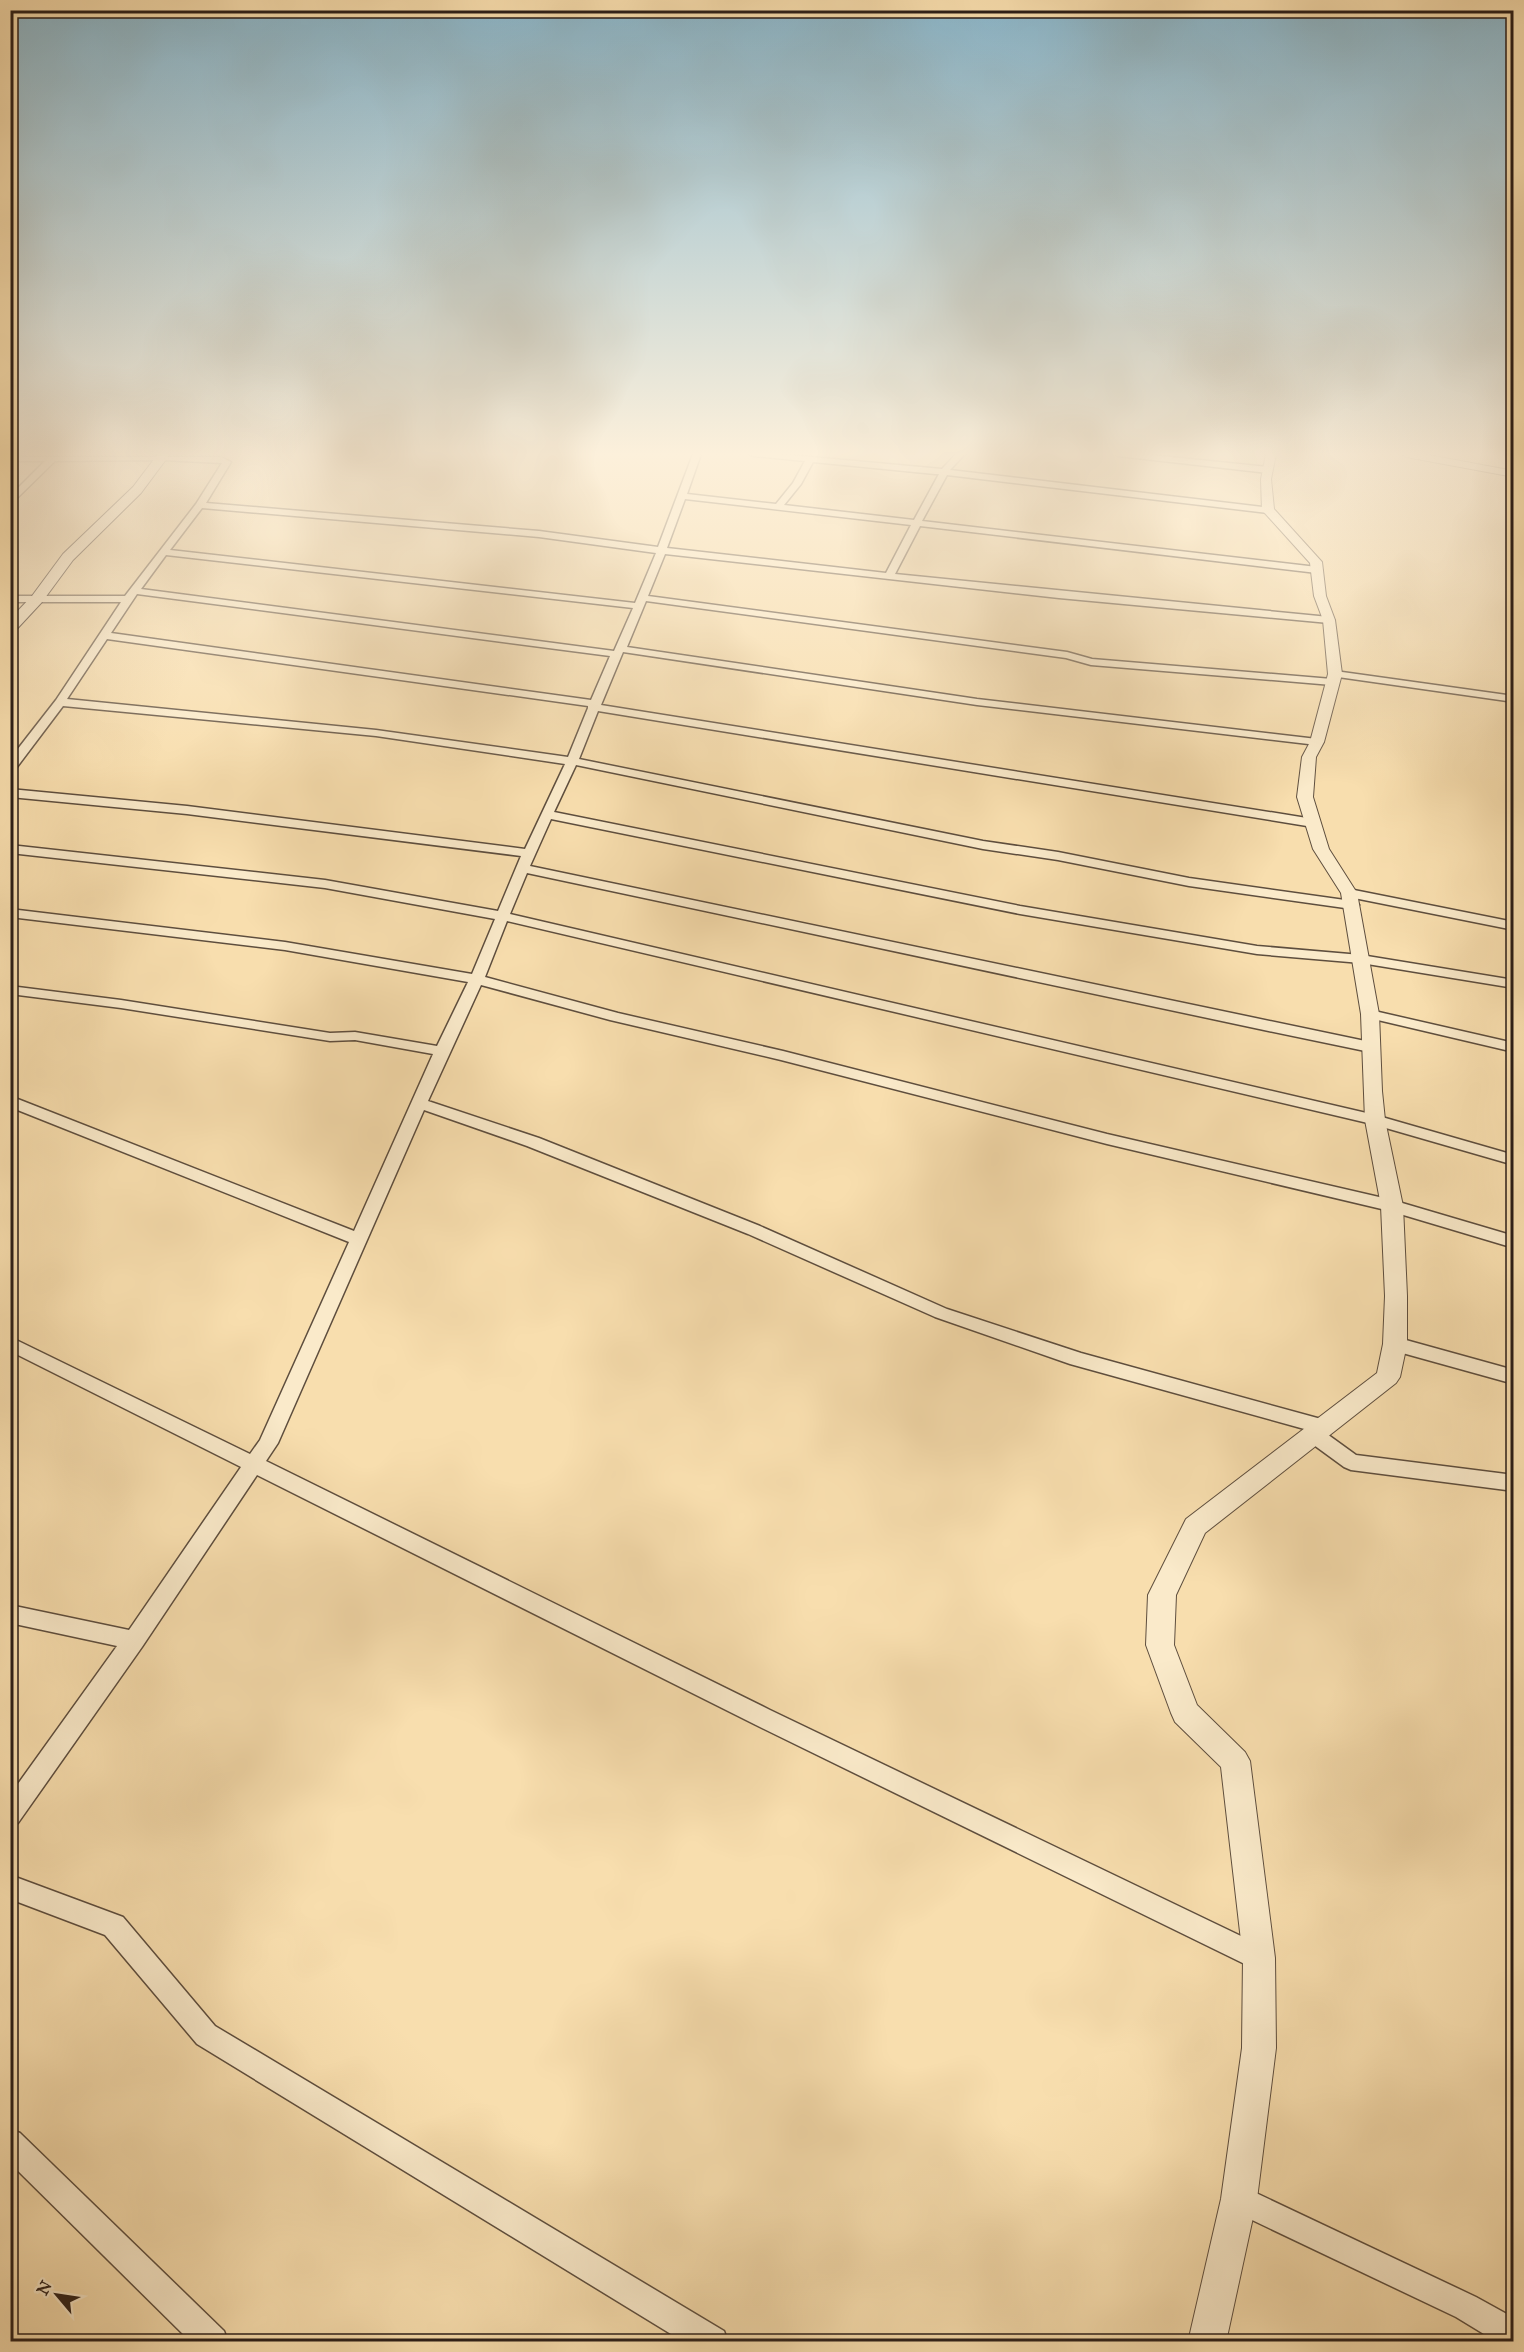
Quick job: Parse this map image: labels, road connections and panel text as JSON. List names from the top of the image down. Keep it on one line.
{"north":"top left"}
